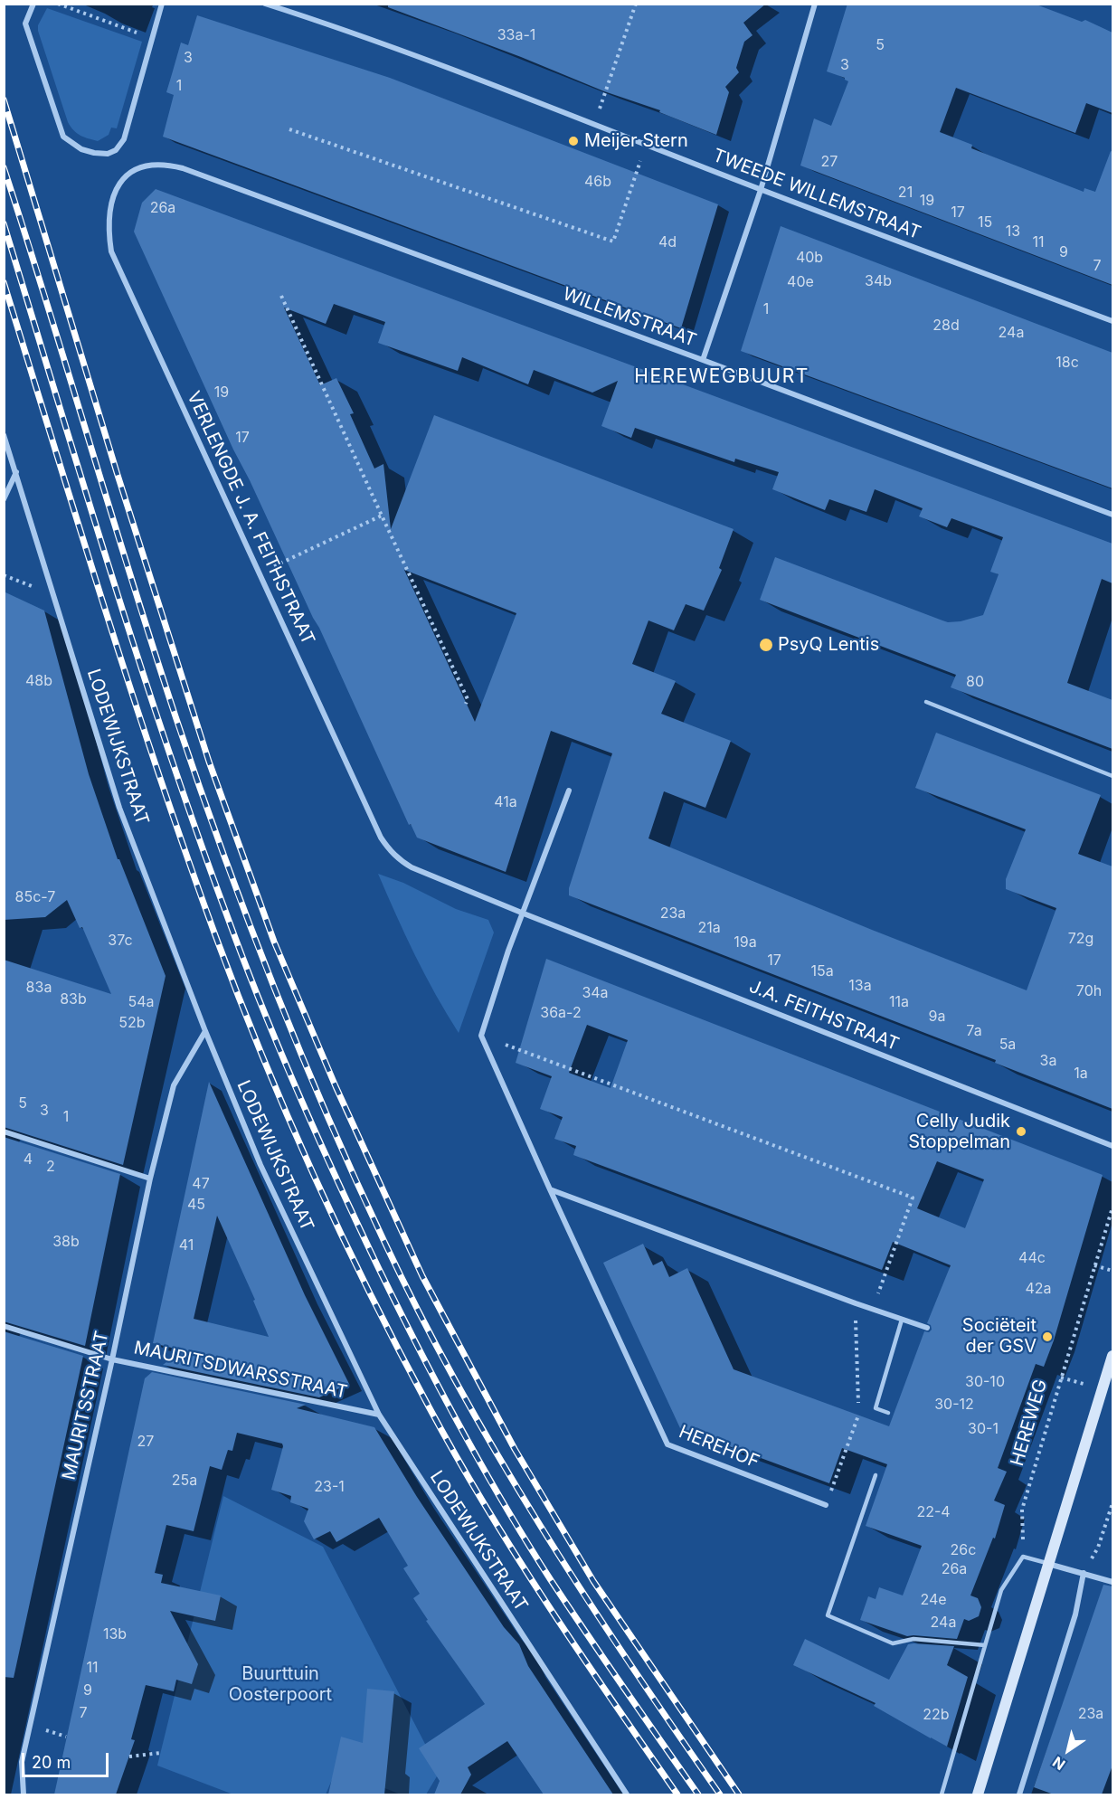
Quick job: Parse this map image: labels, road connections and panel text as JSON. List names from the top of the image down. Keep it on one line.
{"streets":{"street":["TWEEDE WILLEMSTRAAT","WILLEMSTRAAT","VERLENGDE J. A. FEITHSTRAAT","LODEWIJKSTRAAT","J.A. FEITHSTRAAT","MAURITSDWARSSTRAAT","MAURITSSTRAAT","HEREHOF"],"path":["HEREWEG"]},"crossings":[["WILLEMSTRAAT","VERLENGDE J. A. FEITHSTRAAT"],["VERLENGDE J. A. FEITHSTRAAT","J.A. FEITHSTRAAT"],["LODEWIJKSTRAAT","MAURITSDWARSSTRAAT"],["LODEWIJKSTRAAT","MAURITSSTRAAT"],["MAURITSDWARSSTRAAT","MAURITSSTRAAT"]],"districts":["HEREWEGBUURT"],"parks":["Buurttuin Oosterpoort"],"places":["Meijer Stern","PsyQ Lentis","Celly Judik Stoppelman","Sociëteit der GSV"],"house_numbers":["33a-1","5","3","3","1","27","46b","21","19","26a","17","15","13","4d","11","9","40b","7","34b","40e","1","28d","24a","18c","19","17","48b","80","41a","85c-7","23a","21a","72g","37c","19a","17","15a","13a","83a","70h","34a","83b","54a","11a","36a-2","9a","52b","7a","5a","3a","1a","5","3","1","4","2","47","45","38b","41","44c","42a","30-10","30-12","30-1","27","25a","23-1","22-4","26c","26a","24e","24a","13b","11","9","7","23a","22b"],"scale_bar":"20 m","north":"bottom left"}
